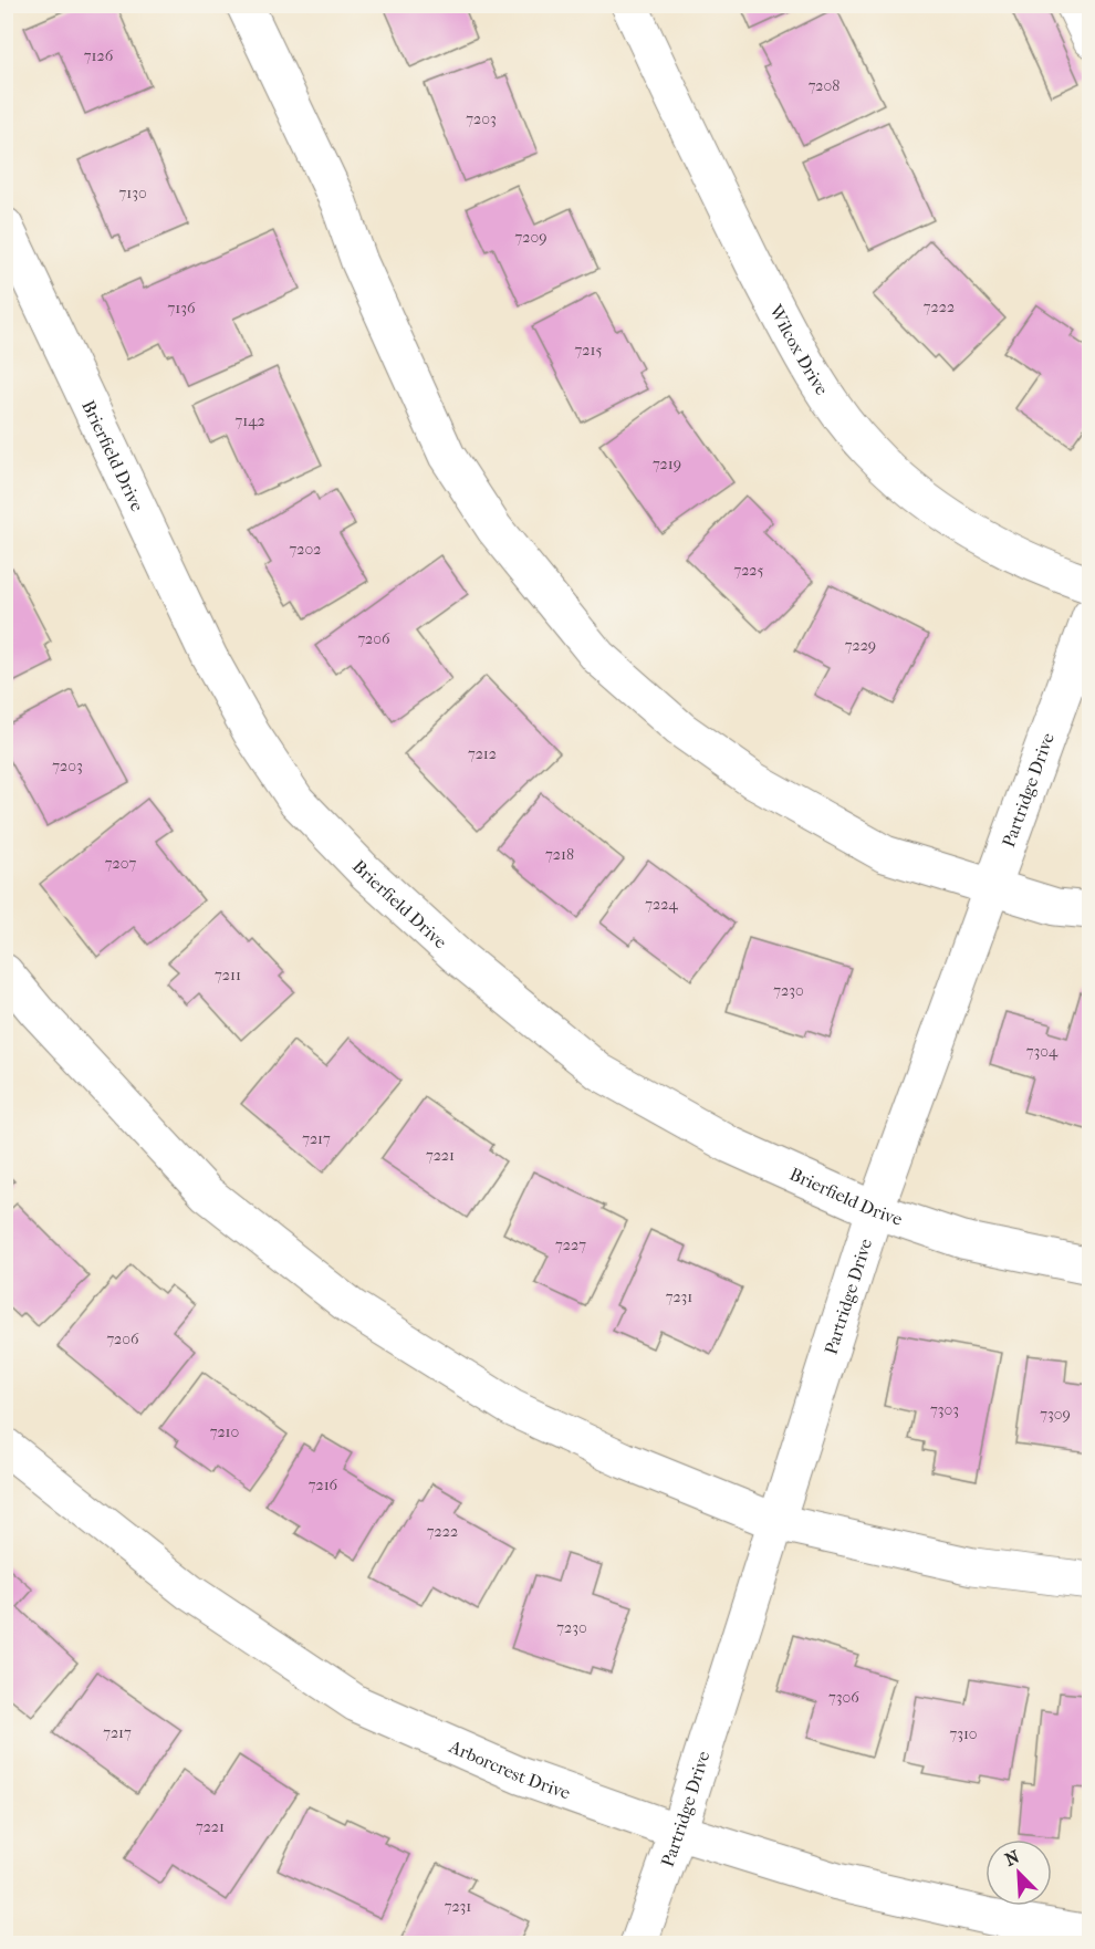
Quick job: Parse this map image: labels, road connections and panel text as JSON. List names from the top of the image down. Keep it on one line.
{"streets":{"street":["Wilcox Drive","Brierfield Drive","Partridge Drive","Arborcrest Drive"]},"crossings":[["Brierfield Drive","Partridge Drive"],["Partridge Drive","Arborcrest Drive"]],"house_numbers":["7126","7208","7203","7130","7209","7222","7136","7215","7142","7219","7202","7225","7206","7229","7212","7203","7218","7207","7224","7211","7230","7304","7217","7221","7227","7231","7206","7303","7309","7210","7216","7222","7230","7306","7217","7310","7221","7231"],"north":"top left"}
